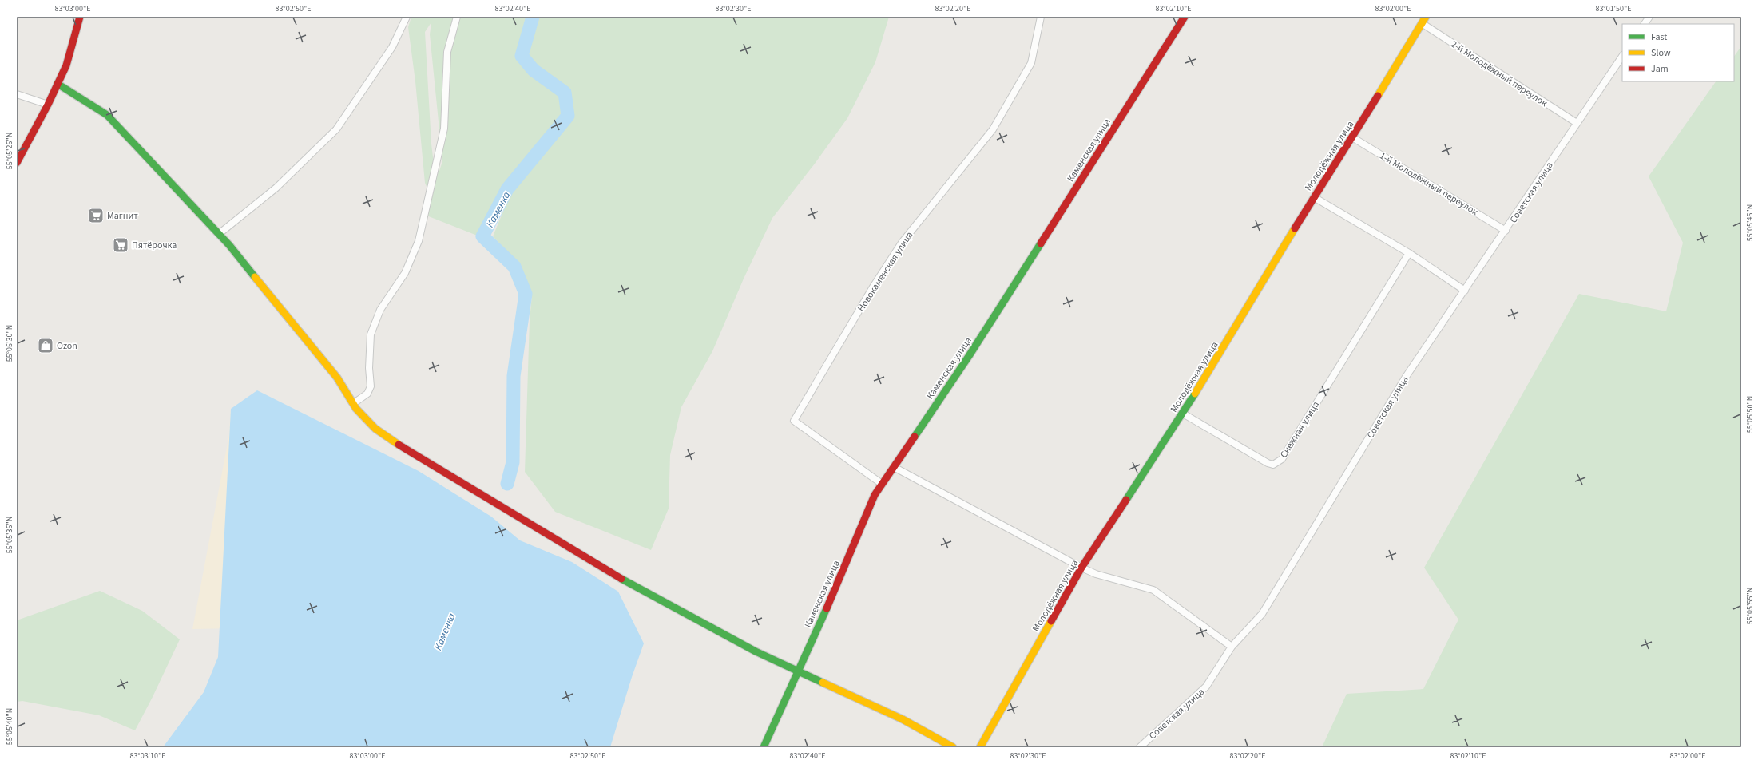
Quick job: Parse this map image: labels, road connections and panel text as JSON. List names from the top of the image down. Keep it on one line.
{"streets":{"street":["2-й Молодёжный переулок","Каменская улица","Молодёжная улица","1-й Молодёжный переулок","Советская улица","Новокаменская улица","Снежная улица"]},"crossings":[["2-й Молодёжный переулок","Молодёжная улица"],["2-й Молодёжный переулок","Советская улица"],["Каменская улица","Новокаменская улица"],["Молодёжная улица","1-й Молодёжный переулок"],["Молодёжная улица","Снежная улица"],["1-й Молодёжный переулок","Советская улица"]],"water":["Каменка"],"places":{"supermarket":["Магнит","Пятёрочка"],"shop":["Ozon"]},"legend":["Fast","Slow","Jam"],"coordinates":["83°03'00\"E","83°02'50\"E","83°02'40\"E","83°02'30\"E","83°02'20\"E","83°02'10\"E","83°02'00\"E","83°01'50\"E","55°05'25\"N","55°05'45\"N","55°05'30\"N","55°05'50\"N","55°05'35\"N","55°05'55\"N","55°05'40\"N","83°03'10\"E"]}
